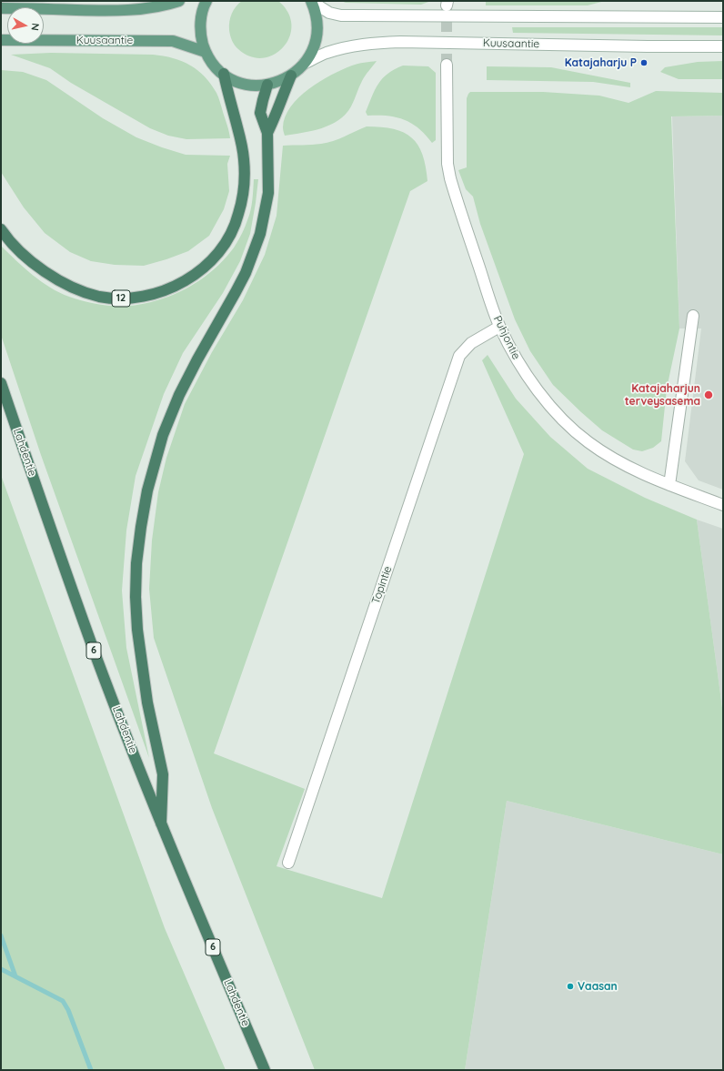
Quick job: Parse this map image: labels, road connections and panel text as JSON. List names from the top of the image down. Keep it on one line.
{"streets":{"highway":["12","Lahdentie","6"],"main road":["Kuusaantie"],"street":["Puhjontie","Topintie"]},"crossings":[["Puhjontie","Topintie"]],"places":["Katajaharju P","Katajaharjun terveysasema","Vaasan"],"north":"right"}
